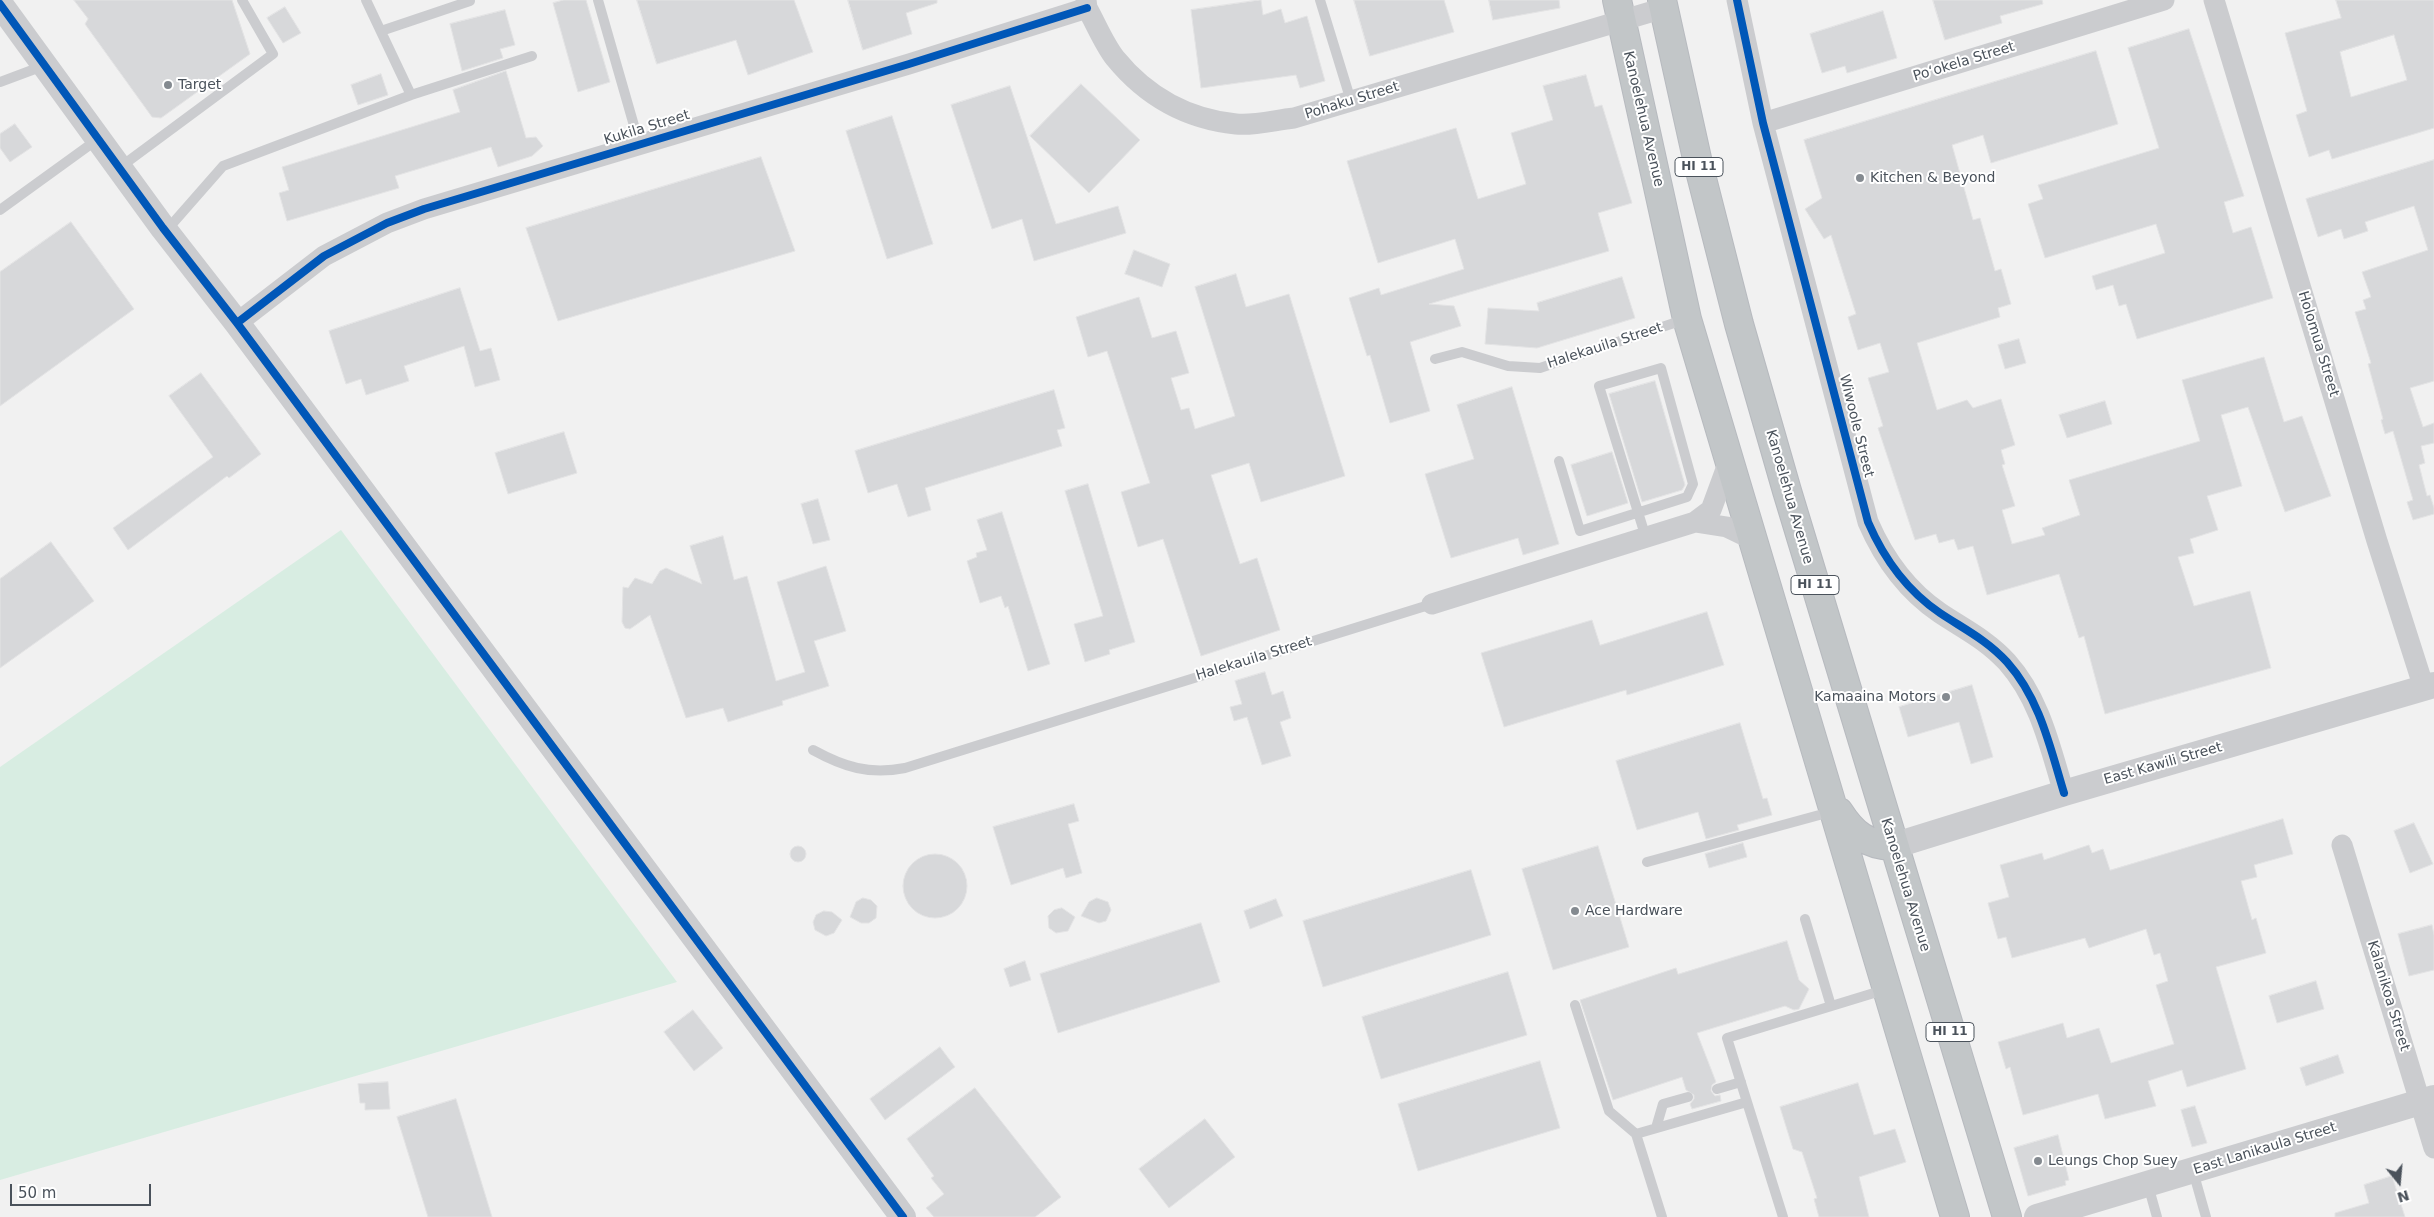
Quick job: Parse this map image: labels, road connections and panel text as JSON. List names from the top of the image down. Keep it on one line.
{"streets":{"highway":["Kanoelehua Avenue","HI 11"],"street":["Po‘okela Street","Pohaku Street","Kukila Street","Holomua Street","Halekauila Street","Wiwoole Street","East Kawili Street","Kalanikoa Street","East Lanikaula Street"]},"crossings":[["Po‘okela Street","Wiwoole Street"],["Pohaku Street","Kanoelehua Avenue"],["Pohaku Street","Kukila Street"],["Kanoelehua Avenue","Halekauila Street"],["Kanoelehua Avenue","East Kawili Street"],["Holomua Street","East Kawili Street"],["Wiwoole Street","East Kawili Street"],["Kalanikoa Street","East Lanikaula Street"]],"places":["Target","Kitchen & Beyond","Kamaaina Motors","Ace Hardware","Leungs Chop Suey"],"scale_bar":"50 m","north":"bottom"}
